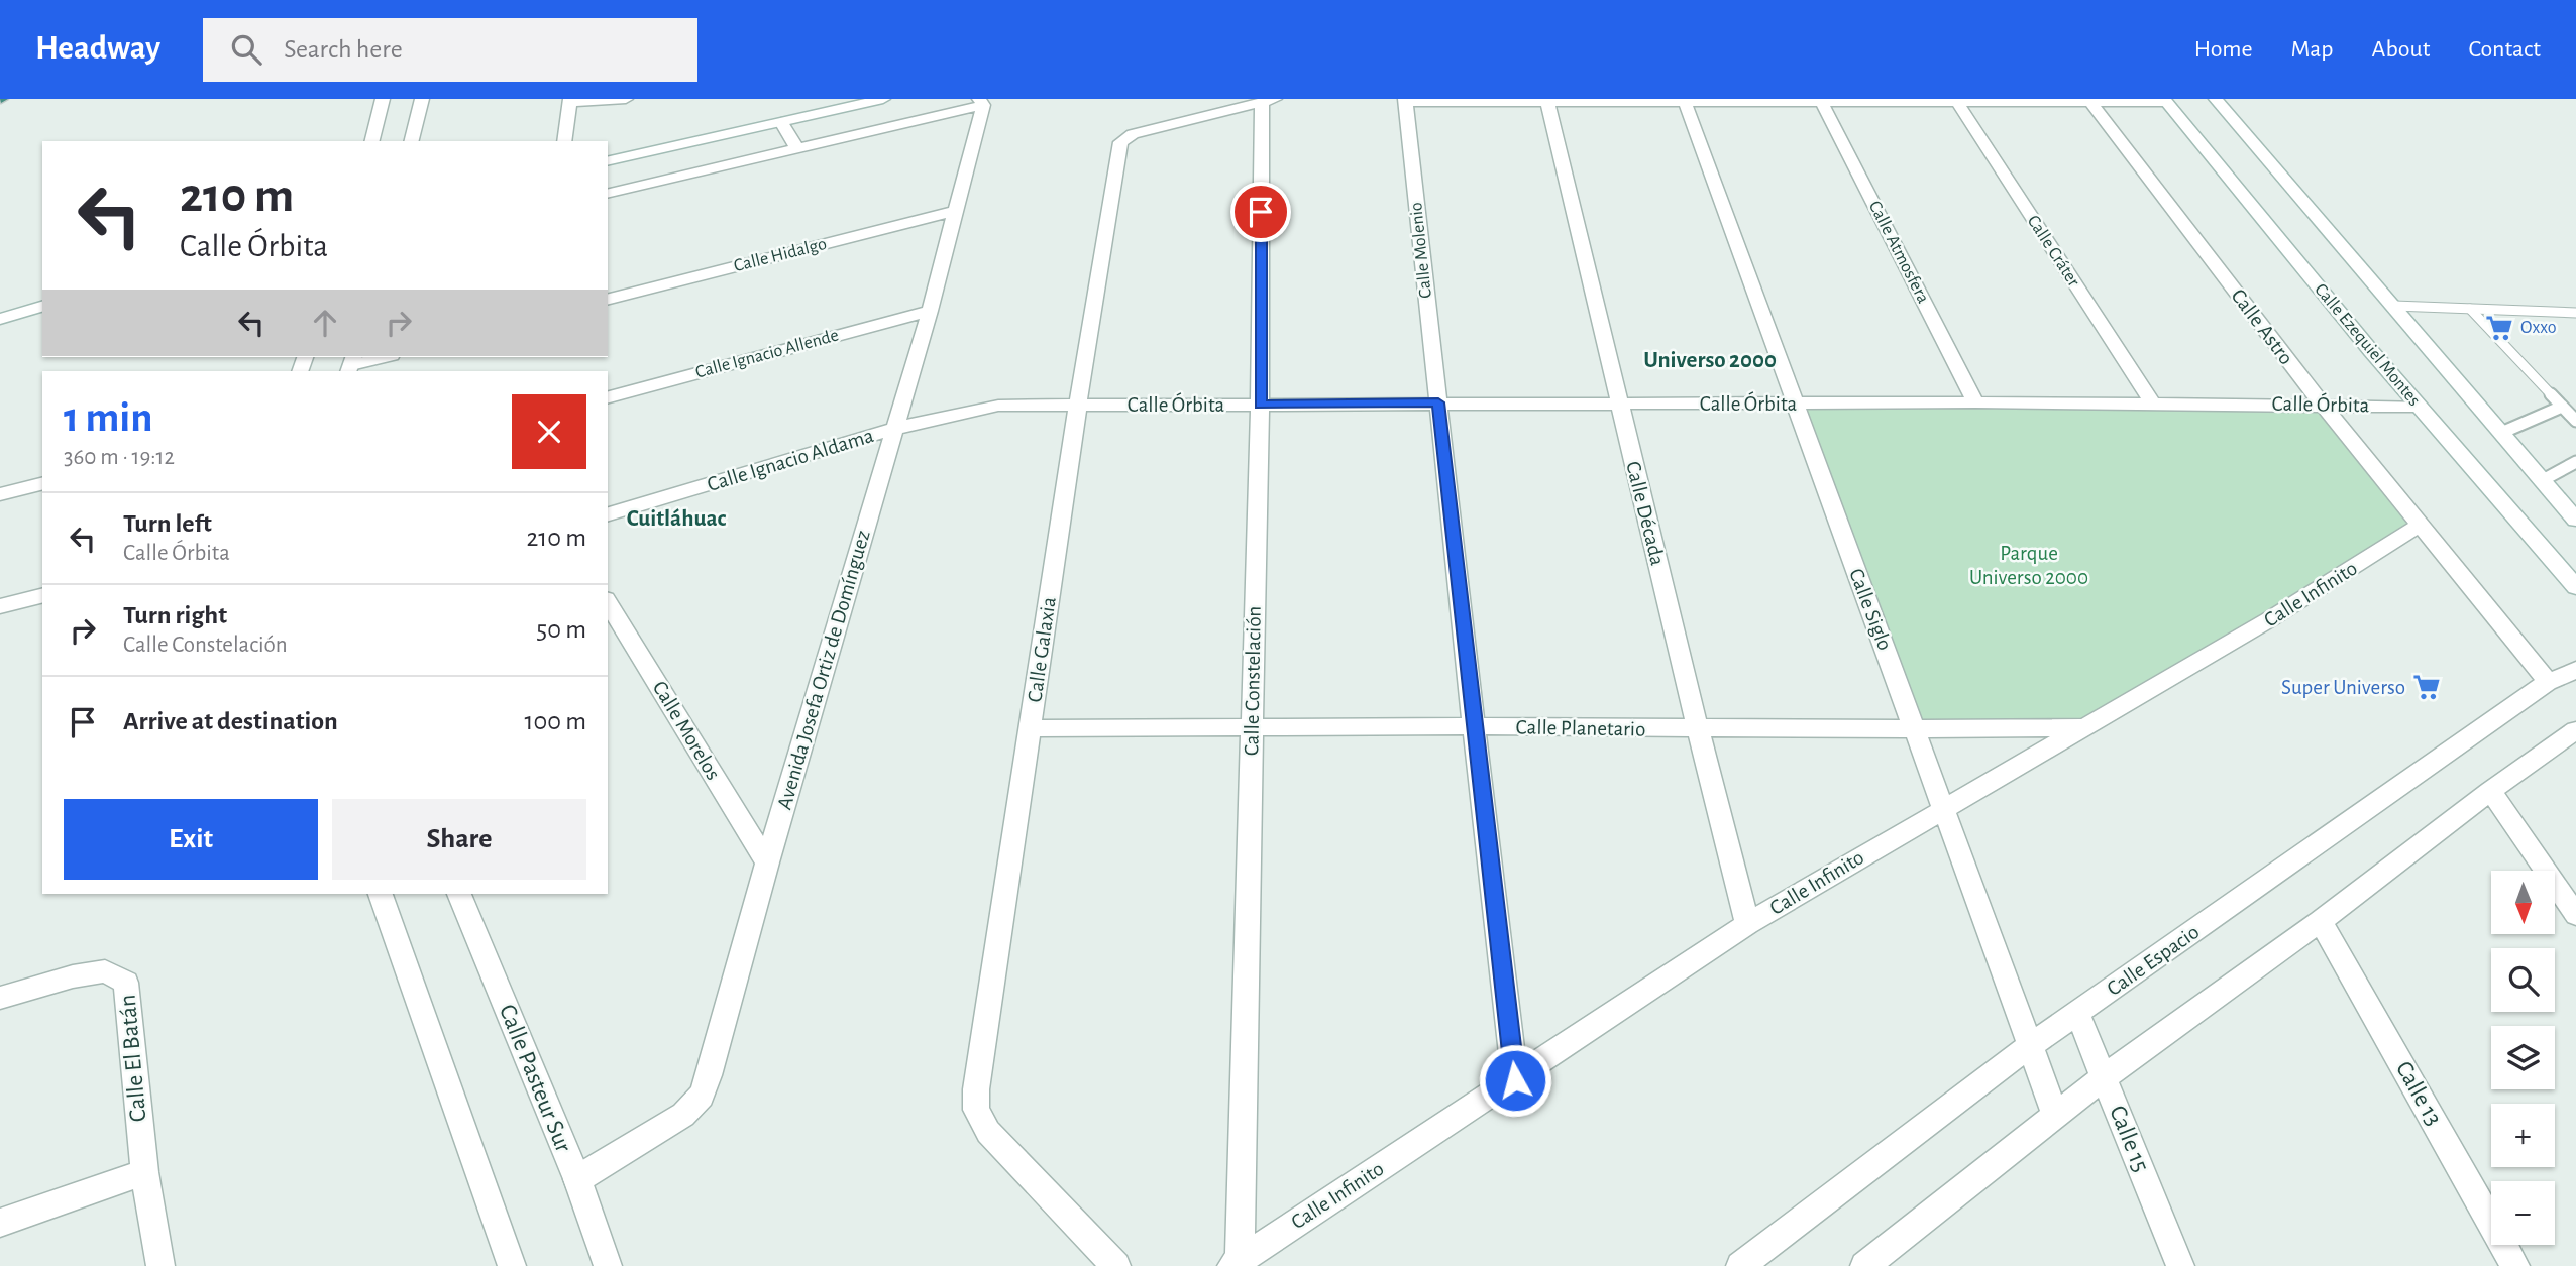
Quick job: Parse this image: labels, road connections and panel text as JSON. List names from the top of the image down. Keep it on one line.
{"streets":{"street":["Calle Molenio","Calle Cráter","Calle Atmosfera","Calle Hidalgo","Calle Astro","Calle Ezequiel Montes","Calle Ignacio Allende","Calle Órbita","Calle Ignacio Aldama","Calle Década","Calle Infinito","Calle Siglo","Calle Galaxia","Avenida Josefa Ortiz de Domínguez","Calle Constelación","Calle Planetario","Calle Morelos","Calle Espacio","Calle El Batán","Calle Pasteur Sur","Calle 13","Calle 15"]},"crossings":[["Calle Molenio","Calle Órbita"],["Calle Molenio","Calle Infinito"],["Calle Molenio","Calle Planetario"],["Calle Cráter","Calle Órbita"],["Calle Atmosfera","Calle Órbita"],["Calle Hidalgo","Avenida Josefa Ortiz de Domínguez"],["Calle Astro","Calle Órbita"],["Calle Astro","Calle Infinito"],["Calle Astro","Calle Espacio"],["Calle Ezequiel Montes","Calle Órbita"],["Calle Ignacio Allende","Avenida Josefa Ortiz de Domínguez"],["Calle Órbita","Calle Ignacio Aldama"],["Calle Órbita","Calle Década"],["Calle Órbita","Calle Siglo"],["Calle Órbita","Calle Galaxia"],["Calle Órbita","Avenida Josefa Ortiz de Domínguez"],["Calle Órbita","Calle Constelación"],["Calle Ignacio Aldama","Avenida Josefa Ortiz de Domínguez"],["Calle Década","Calle Infinito"],["Calle Década","Calle Planetario"],["Calle Infinito","Calle Siglo"],["Calle Infinito","Calle Constelación"],["Calle Infinito","Calle Planetario"],["Calle Siglo","Calle Planetario"],["Calle Siglo","Calle Espacio"],["Calle Galaxia","Calle Constelación"],["Calle Galaxia","Calle Planetario"],["Avenida Josefa Ortiz de Domínguez","Calle Morelos"],["Avenida Josefa Ortiz de Domínguez","Calle Pasteur Sur"],["Calle Constelación","Calle Planetario"],["Calle Espacio","Calle 15"]],"districts":["Universo 2000","Cuitláhuac"],"parks":["Parque Universo 2000"],"places":{"supermarket":["Oxxo","Super Universo"]},"north":"bottom","page":{"header":"Headway","search":"Search here","nav":["Home","Map","About","Contact"],"turn":["210 m","Calle Órbita"],"heading":["1 min","360 m · 19:12"],"list":[{"name":"Turn left","note":"Calle Órbita","value":"210 m"},{"name":"Turn right","note":"Calle Constelación","value":"50 m"},{"name":"Arrive at destination","value":"100 m"}],"buttons":["Exit","Share"],"map_buttons":["+","−"]}}
